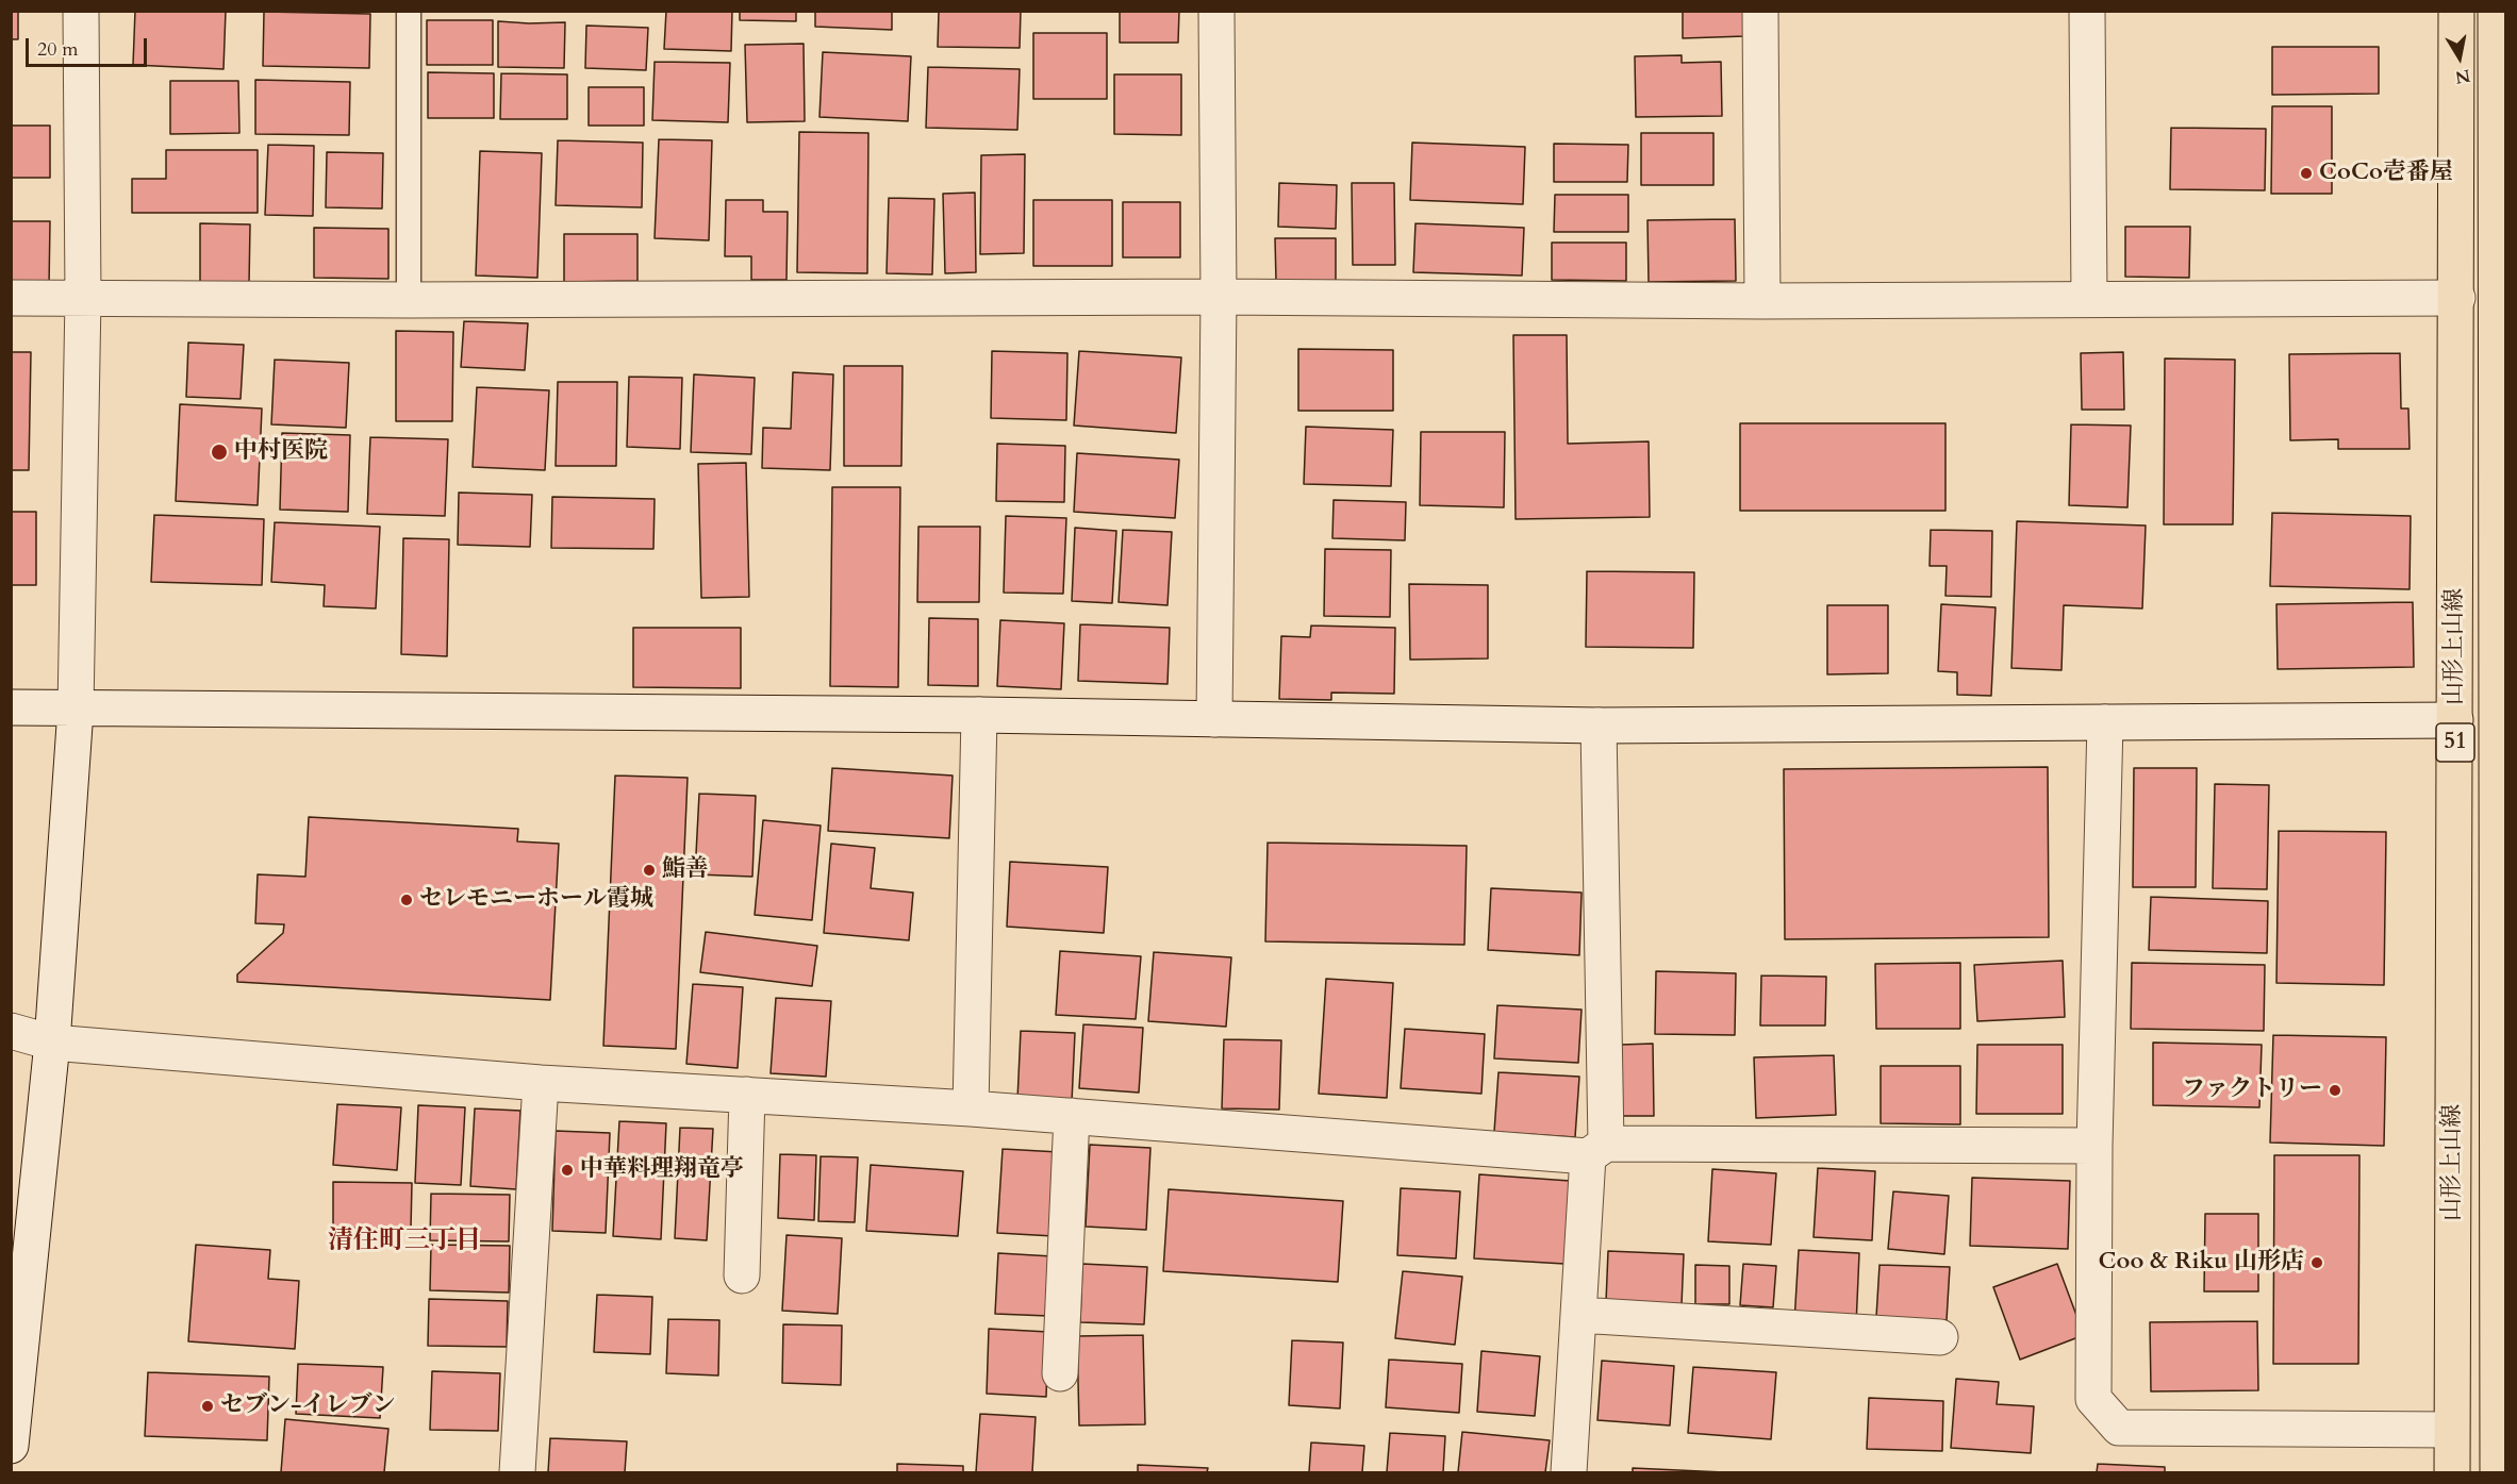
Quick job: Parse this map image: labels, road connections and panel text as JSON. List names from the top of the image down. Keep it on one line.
{"streets":{"main road":["山形上山線","51"]},"districts":["清住町三丁目"],"places":["CoCo壱番屋","中村医院","鮨善","セレモニーホール霞城","ファクトリー","中華料理翔竜亭","Coo & Riku 山形店","セブン-イレブン"],"scale_bar":"20 m","north":"bottom"}
